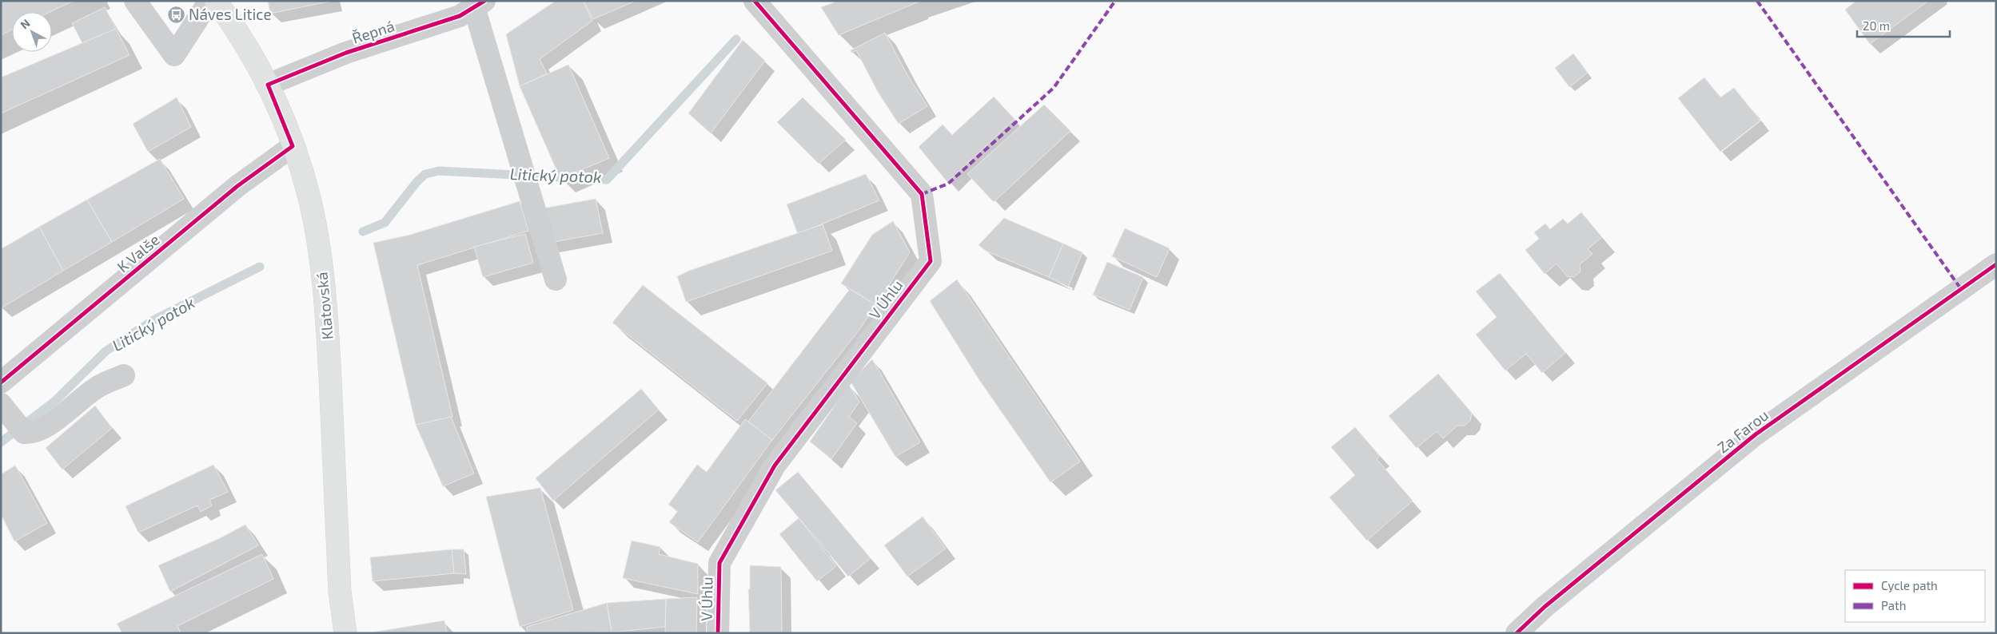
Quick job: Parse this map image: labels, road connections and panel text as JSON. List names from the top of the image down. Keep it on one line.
{"streets":{"main road":["Klatovská"],"street":["Řepná","K Valše","V Úhlu","Za Farou"]},"crossings":[["Řepná","Klatovská"],["K Valše","Klatovská"]],"water":["Litický potok"],"places":{"bus stop":["Náves Litice"]},"legend":["Cycle path","Path"],"scale_bar":"20 m","north":"top left"}
